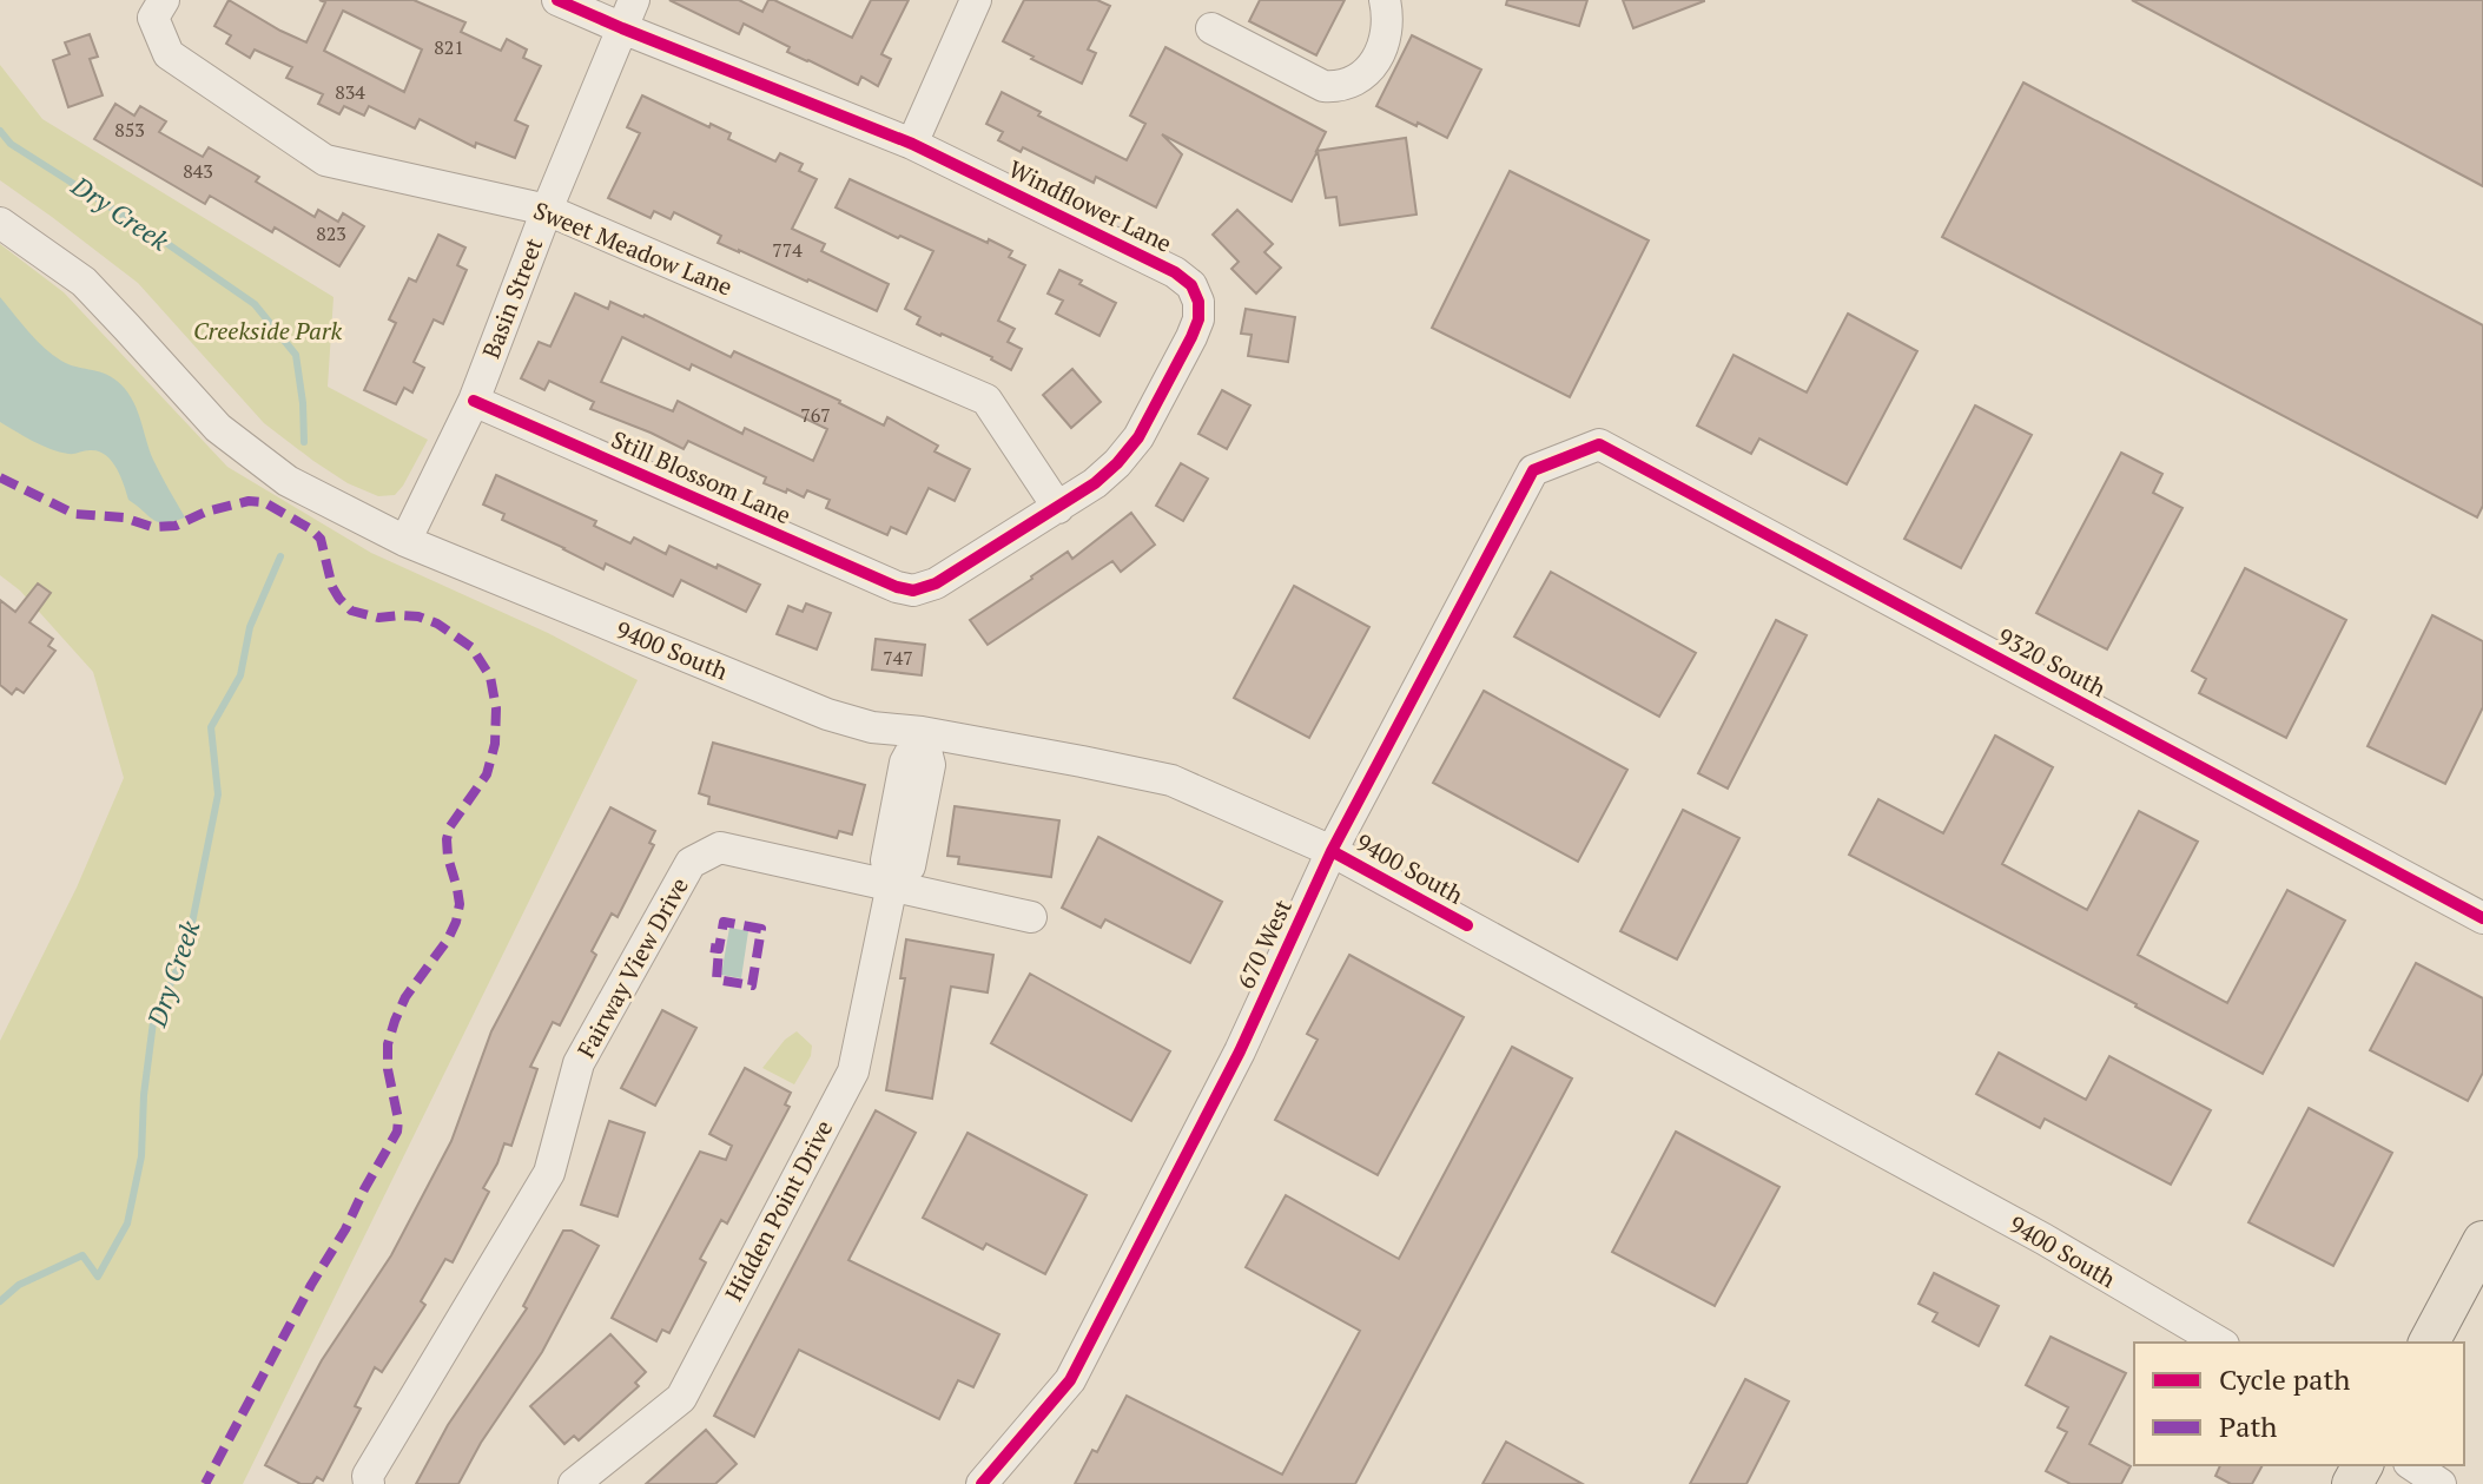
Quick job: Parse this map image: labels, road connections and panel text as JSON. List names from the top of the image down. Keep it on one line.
{"streets":{"street":["Windflower Lane","Sweet Meadow Lane","Basin Street","Still Blossom Lane","9400 South","9320 South","670 West","Fairway View Drive","Hidden Point Drive"]},"crossings":[["Windflower Lane","Sweet Meadow Lane"],["Windflower Lane","Basin Street"],["Windflower Lane","Still Blossom Lane"],["Sweet Meadow Lane","Basin Street"],["Basin Street","Still Blossom Lane"],["Basin Street","9400 South"],["9400 South","670 West"],["9400 South","Hidden Point Drive"],["9320 South","670 West"],["Fairway View Drive","Hidden Point Drive"]],"water":["Dry Creek"],"parks":["Creekside Park"],"house_numbers":["821","834","853","843","823","774","767","747"],"legend":["Cycle path","Path"]}
